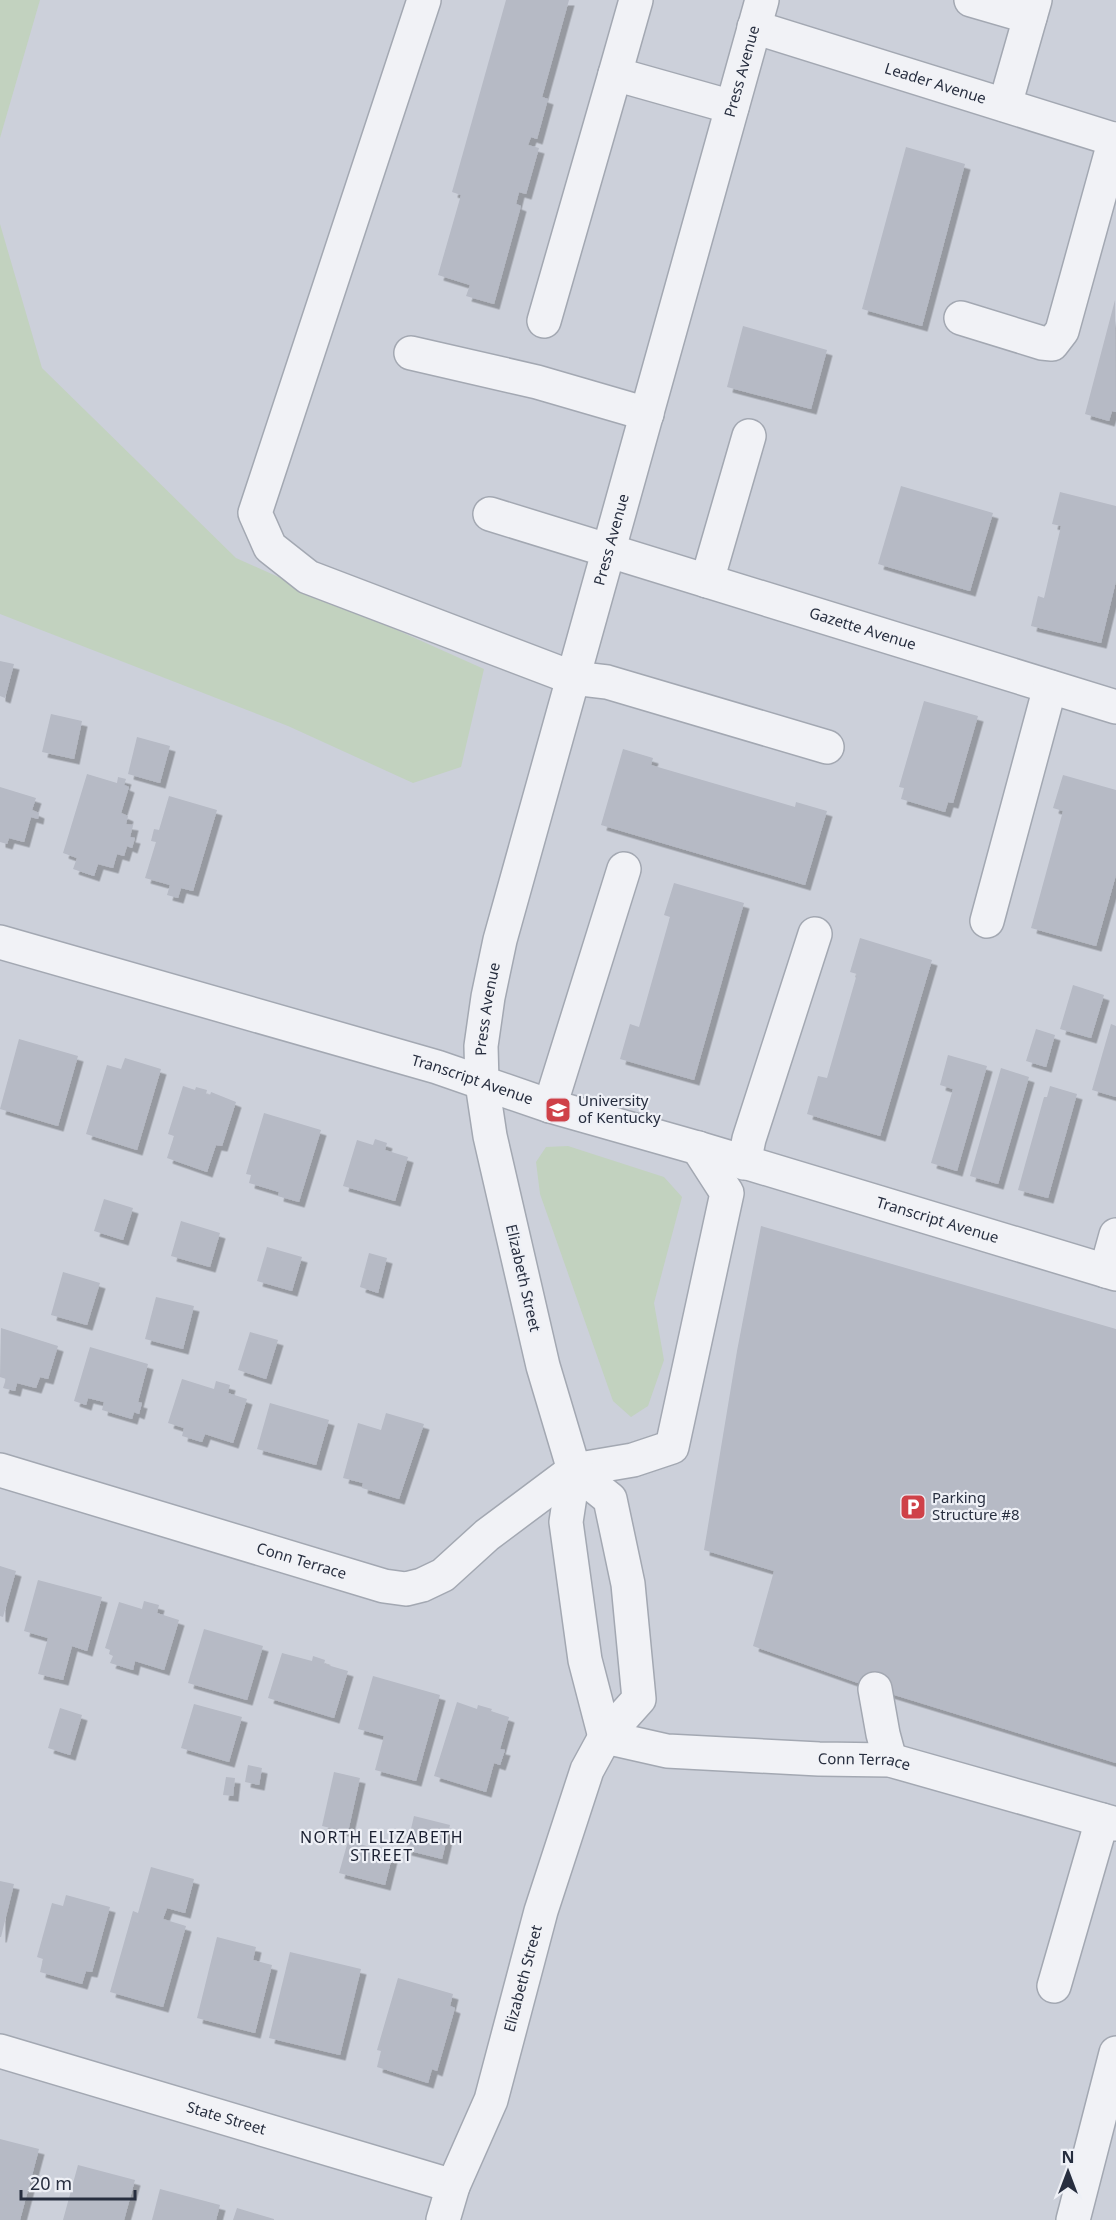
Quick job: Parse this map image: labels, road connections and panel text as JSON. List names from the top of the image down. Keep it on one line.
{"streets":{"street":["Press Avenue","Leader Avenue","Gazette Avenue","Transcript Avenue","Elizabeth Street","Conn Terrace","State Street"]},"crossings":[["Press Avenue","Leader Avenue"],["Press Avenue","Gazette Avenue"],["Press Avenue","Transcript Avenue"],["Press Avenue","Elizabeth Street"],["Transcript Avenue","Elizabeth Street"],["Elizabeth Street","Conn Terrace"],["Elizabeth Street","State Street"]],"districts":["NORTH ELIZABETH STREET"],"places":{"school or university":["University of Kentucky"],"parking":["Parking Structure #8"]},"scale_bar":"20 m","north":"top"}
